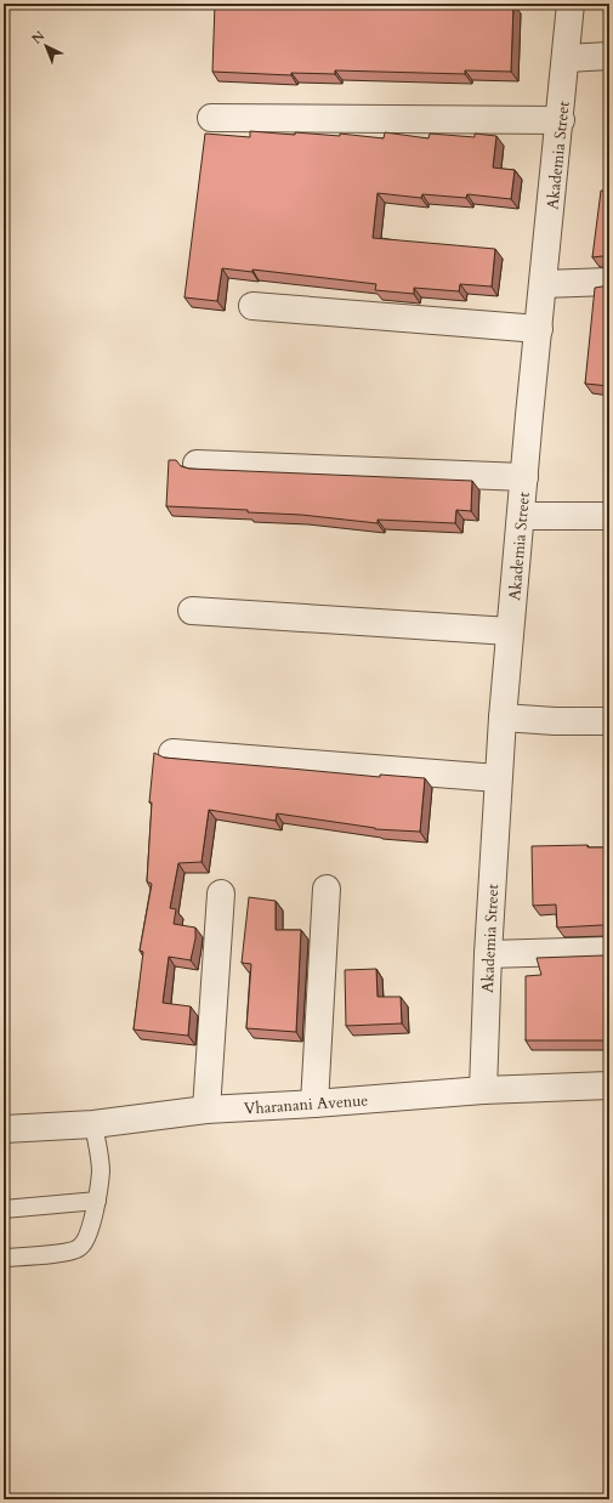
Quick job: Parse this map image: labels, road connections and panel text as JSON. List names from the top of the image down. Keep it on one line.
{"streets":{"street":["Akademia Street","Vharanani Avenue"]},"crossings":[["Akademia Street","Vharanani Avenue"]],"north":"top left"}
